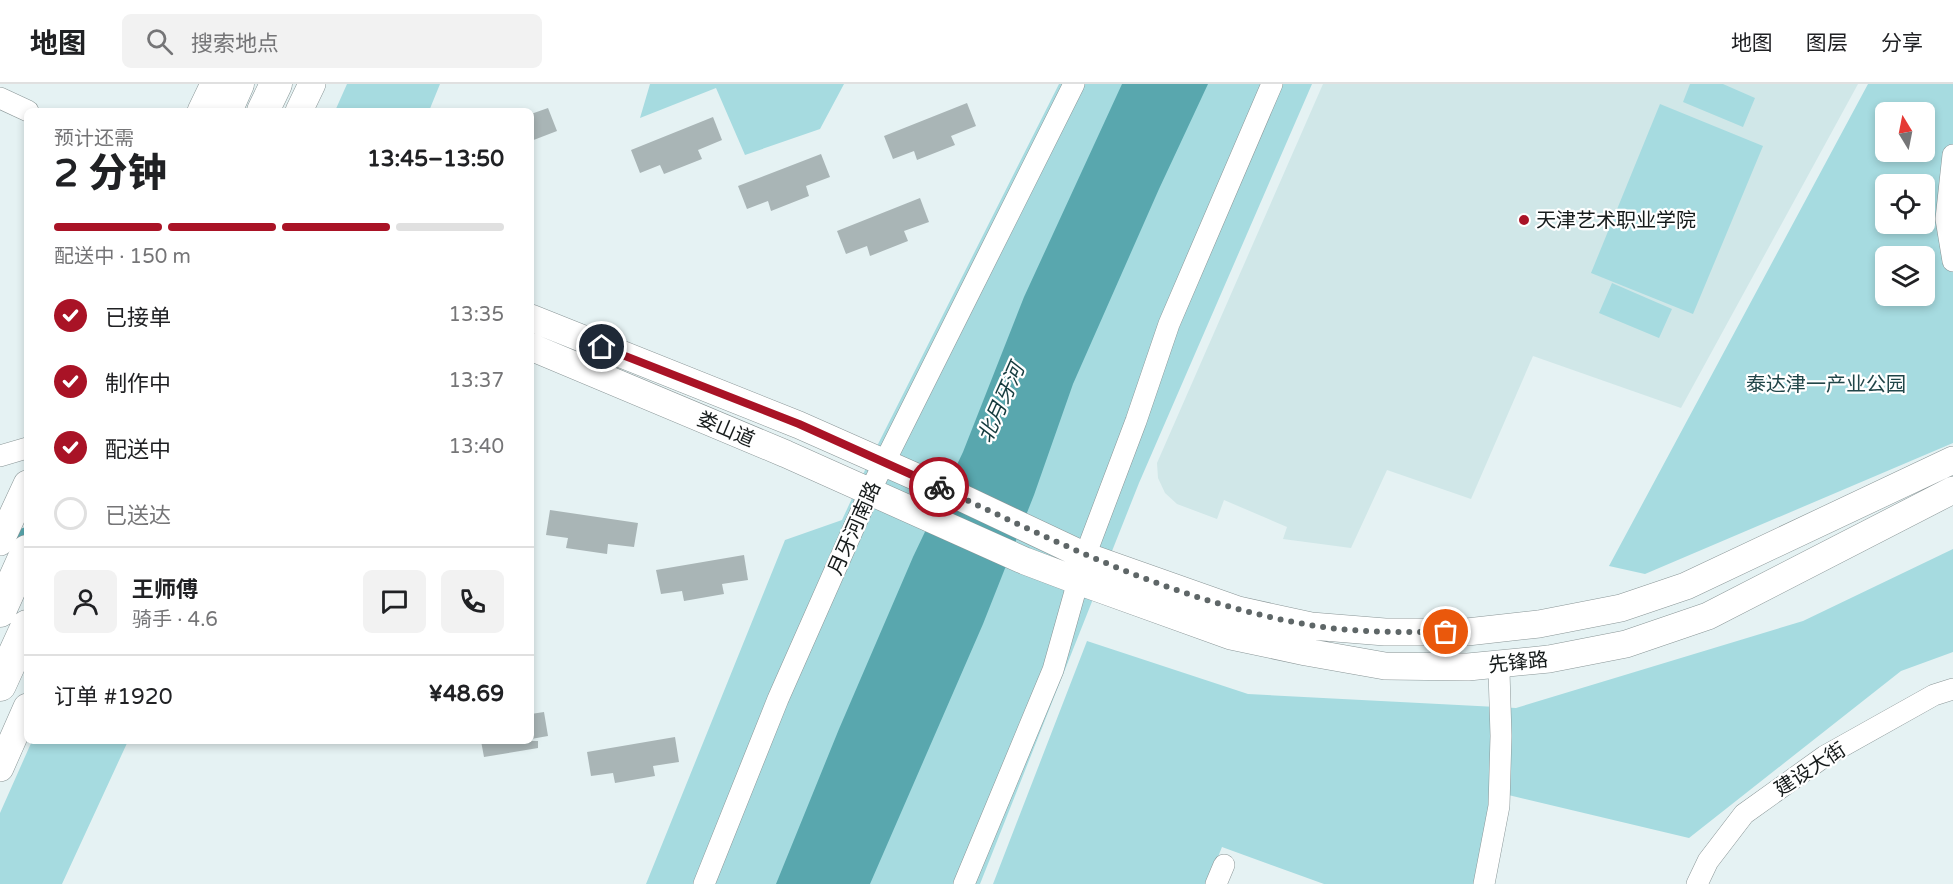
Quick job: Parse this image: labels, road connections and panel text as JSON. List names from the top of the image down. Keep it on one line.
{"streets":{"main road":["娄山道","先锋路"],"street":["月牙河南路","建设大街"]},"crossings":[["娄山道","月牙河南路"],["娄山道","先锋路"]],"water":["北月牙河"],"parks":["泰达津一产业公园"],"places":["天津艺术职业学院"],"north":"top","page":{"header":"地图","search":"搜索地点","nav":["地图","图层","分享"],"heading":["2 分钟","预计还需","13:45–13:50"],"panel":["王师傅","骑手 · 4.6","订单 #1920","¥48.69"],"bar":"配送中 · 150 m","list":[["已接单","13:35"],["制作中","13:37"],["配送中","13:40"],"已送达"]}}
